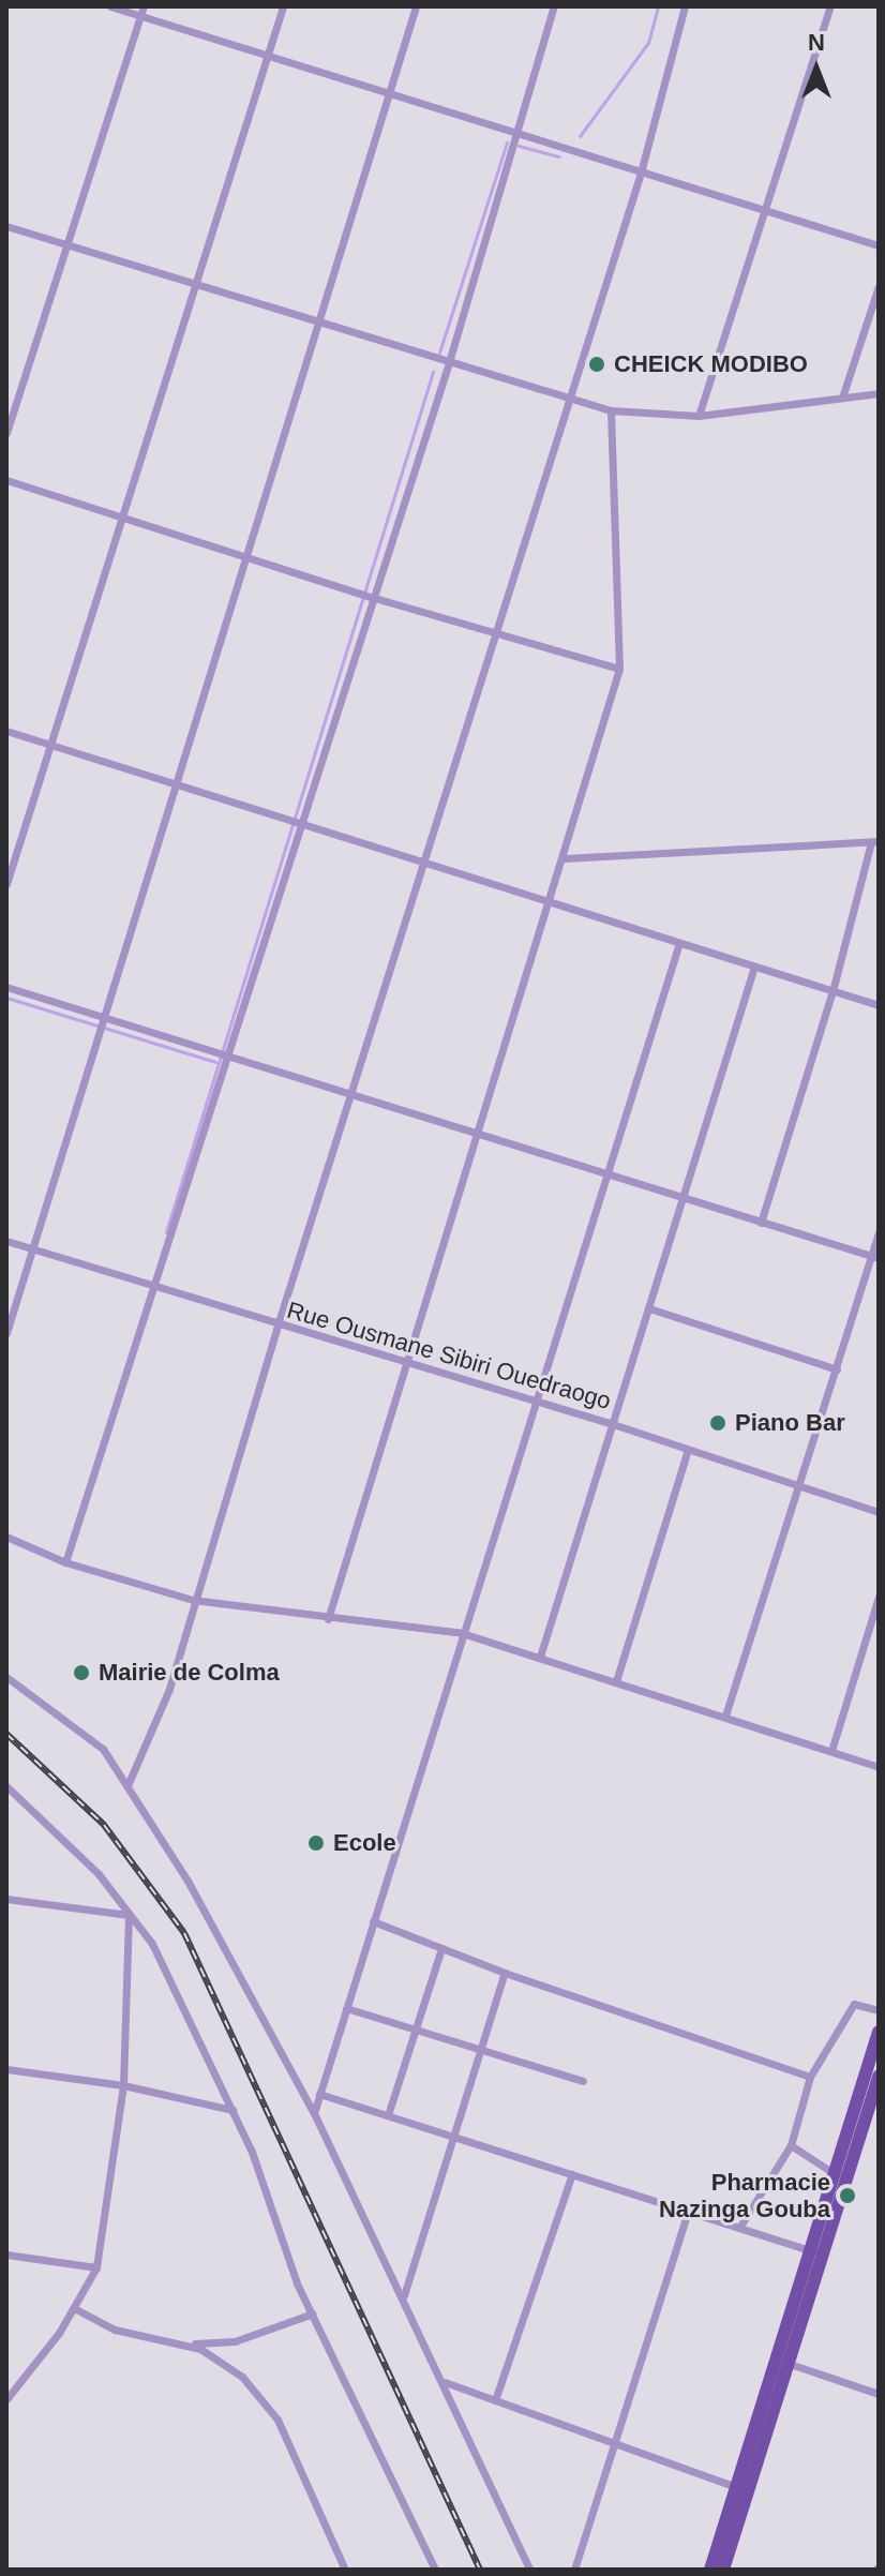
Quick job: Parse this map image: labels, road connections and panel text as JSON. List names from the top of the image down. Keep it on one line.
{"streets":{"street":["Rue Ousmane Sibiri Ouedraogo"]},"places":["CHEICK MODIBO","Piano Bar","Mairie de Colma","Ecole","Pharmacie Nazinga Gouba"],"north":"top"}
